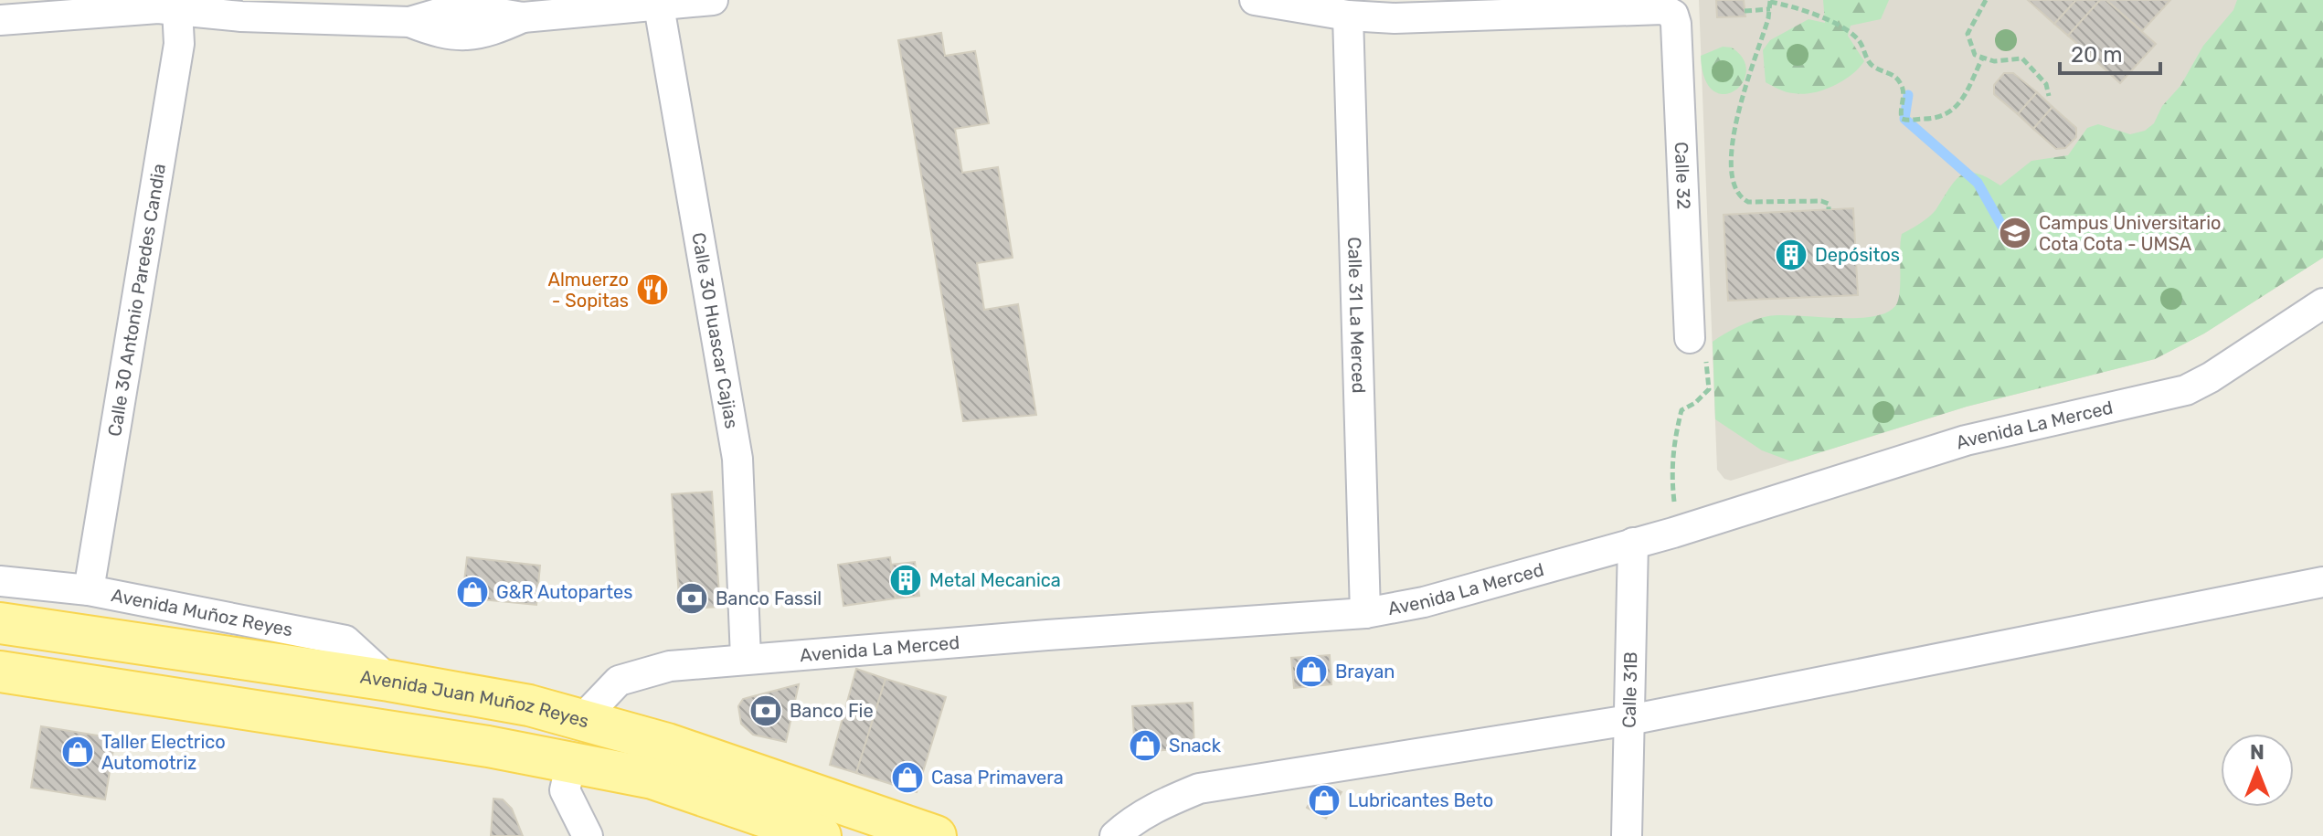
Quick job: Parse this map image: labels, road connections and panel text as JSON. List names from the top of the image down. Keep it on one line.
{"streets":{"main road":["Avenida Juan Muñoz Reyes"],"street":["Calle 32","Calle 30 Antonio Paredes Candia","Calle 31 La Merced","Calle 30 Huascar Cajias","Avenida La Merced","Avenida Muñoz Reyes","Calle 31B"]},"crossings":[["Calle 32","Calle 31 La Merced"],["Calle 30 Antonio Paredes Candia","Avenida Muñoz Reyes"],["Calle 31 La Merced","Avenida La Merced"],["Calle 30 Huascar Cajias","Avenida La Merced"],["Avenida La Merced","Calle 31B"],["Avenida La Merced","Avenida Juan Muñoz Reyes"],["Avenida Muñoz Reyes","Avenida Juan Muñoz Reyes"]],"places":{"school or university":["Campus Universitario Cota Cota - UMSA"],"building":["Depósitos","Metal Mecanica"],"restaurant":["Almuerzo - Sopitas"],"shop":["G&R Autopartes","Brayan","Snack","Taller Electrico Automotriz","Casa Primavera","Lubricantes Beto"],"bank":["Banco Fassil","Banco Fie"]},"scale_bar":"20 m","north":"top"}
